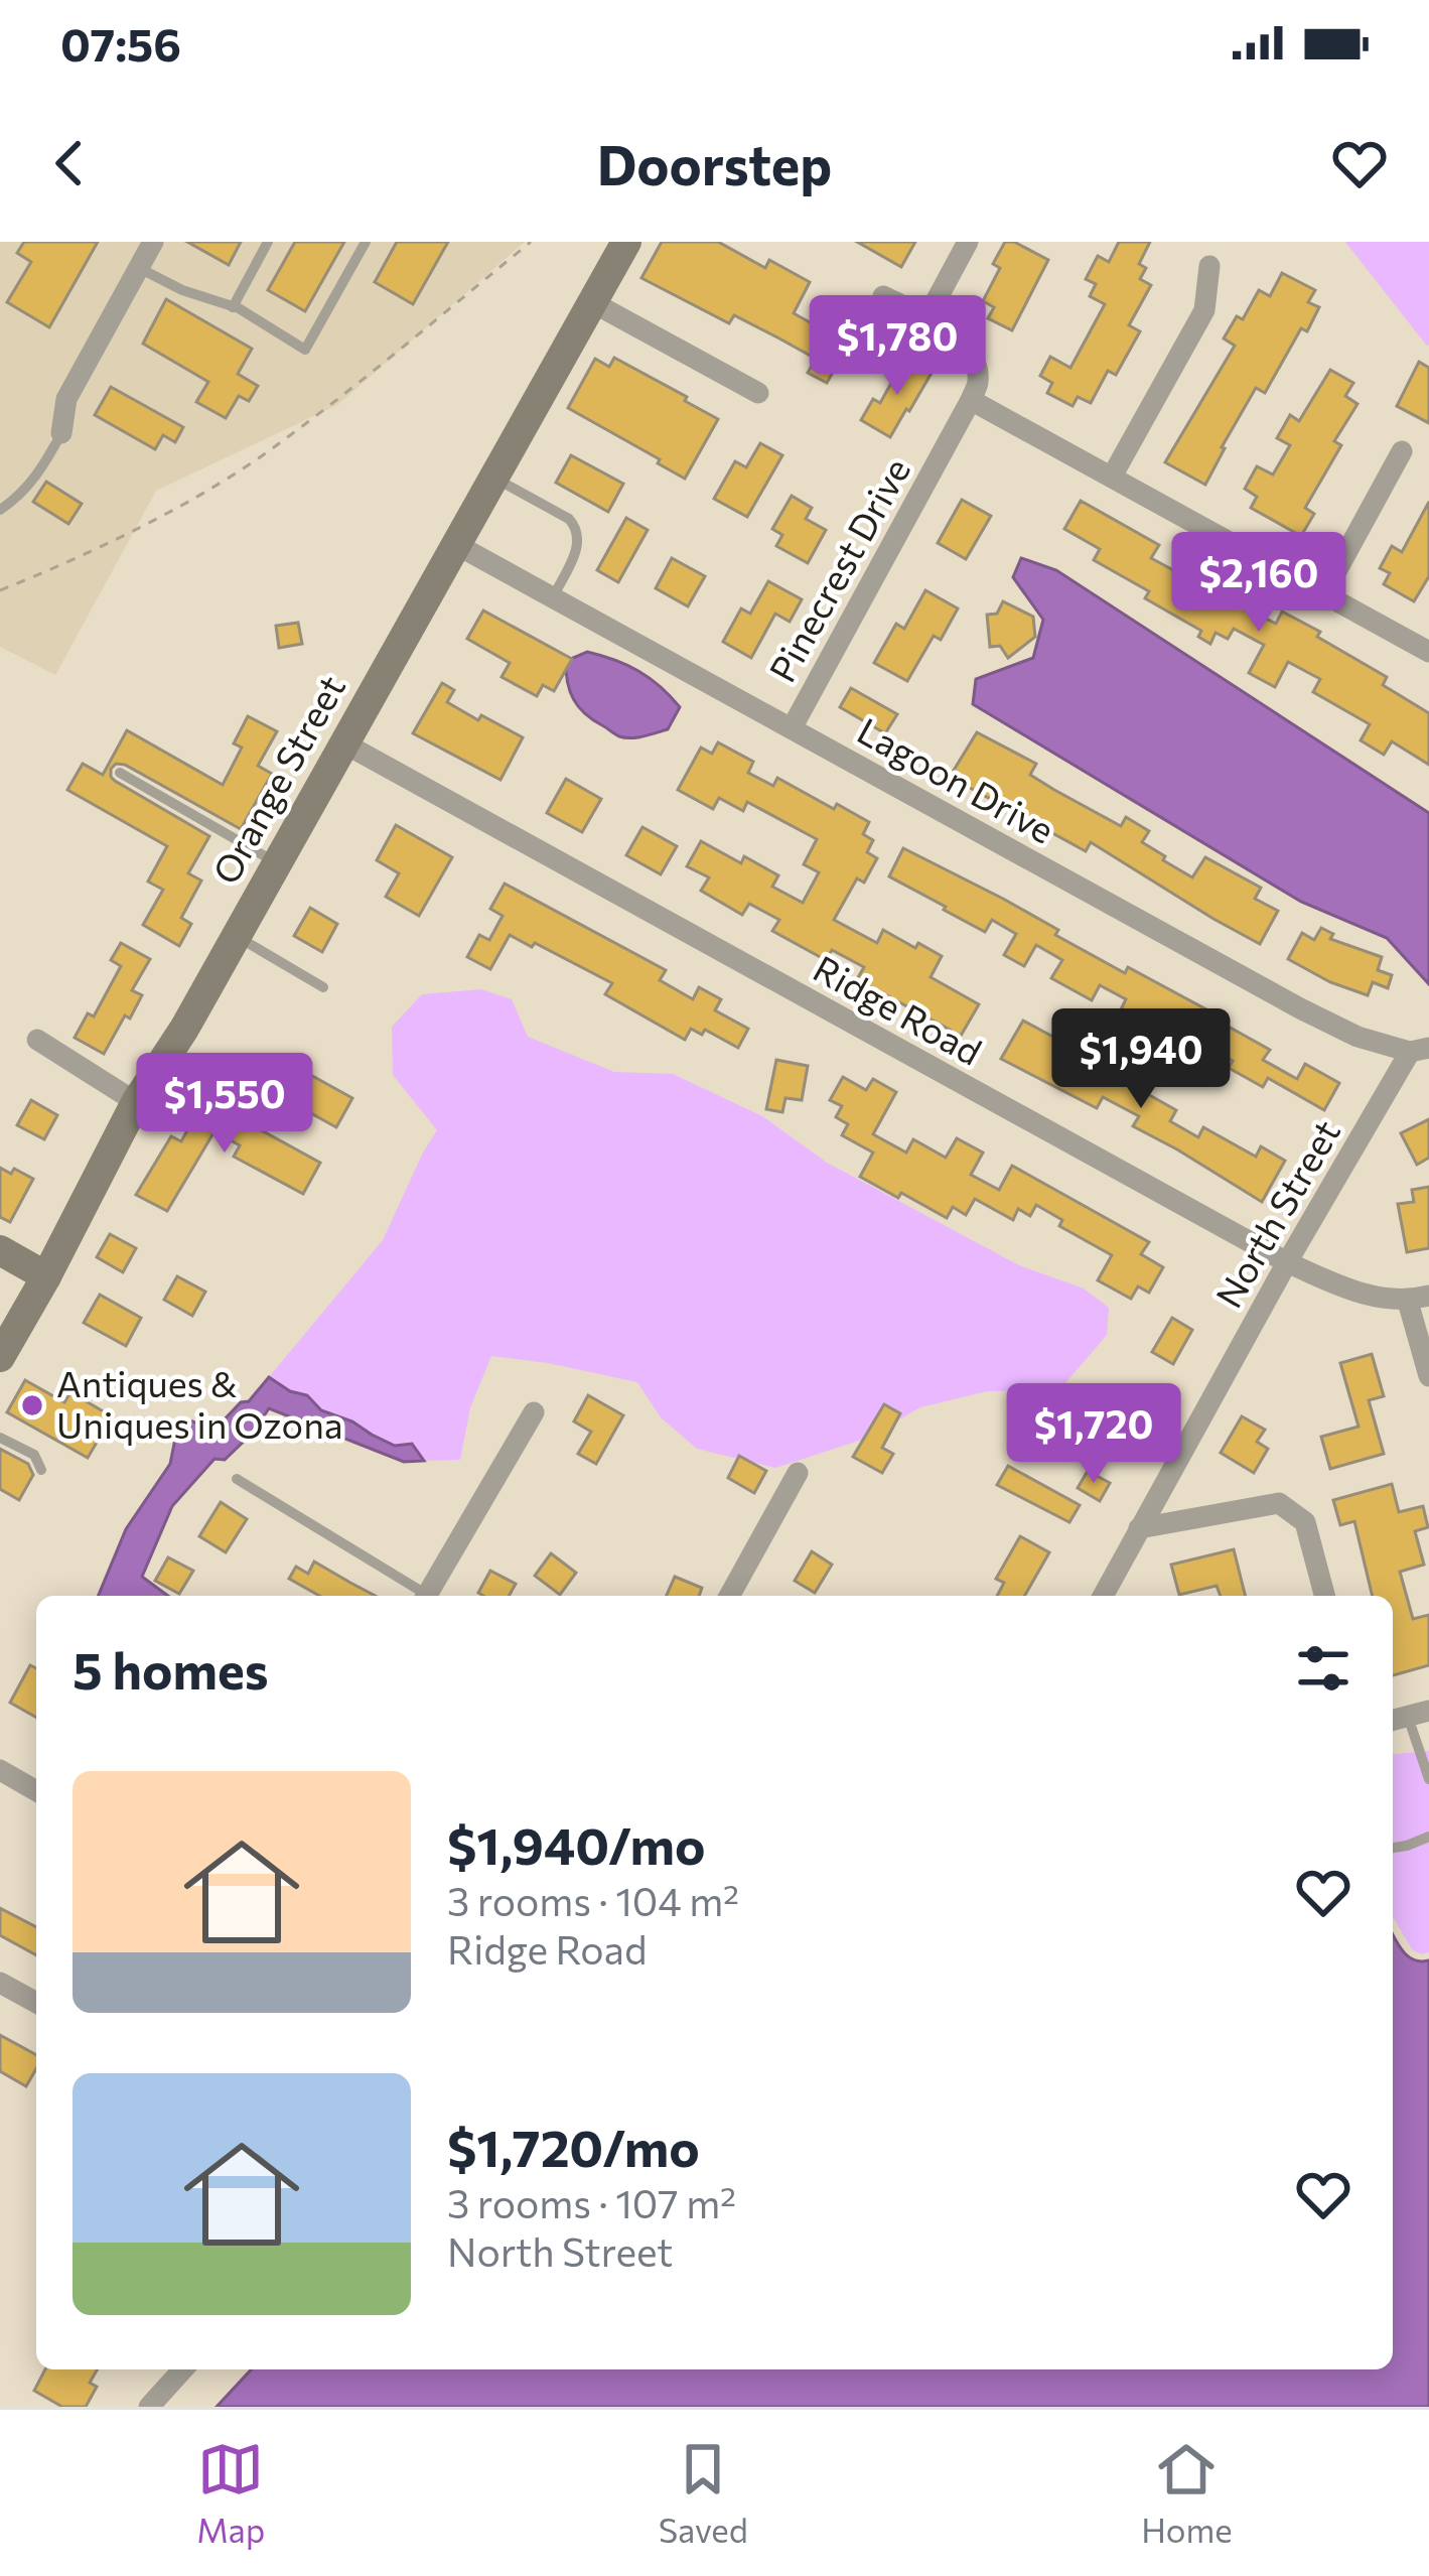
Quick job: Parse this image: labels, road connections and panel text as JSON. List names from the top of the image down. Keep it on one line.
{"streets":{"street":["Pinecrest Drive","Orange Street","Lagoon Drive","Ridge Road","North Street"]},"crossings":[["Pinecrest Drive","Lagoon Drive"],["Orange Street","Lagoon Drive"],["Orange Street","Ridge Road"],["Lagoon Drive","North Street"],["Ridge Road","North Street"]],"places":["Antiques & Uniques in Ozona"],"page":{"status":"07:56","header":"Doorstep","price":["$1,780","$2,160","$1,940","$1,550","$1,720"],"heading":"5 homes","list":[{"name":"$1,940/mo","note":"3 rooms · 104 m² · Ridge Road"},{"name":"$1,720/mo","note":"3 rooms · 107 m² · North Street"}],"tabs":["Map","Saved","Home"]}}
